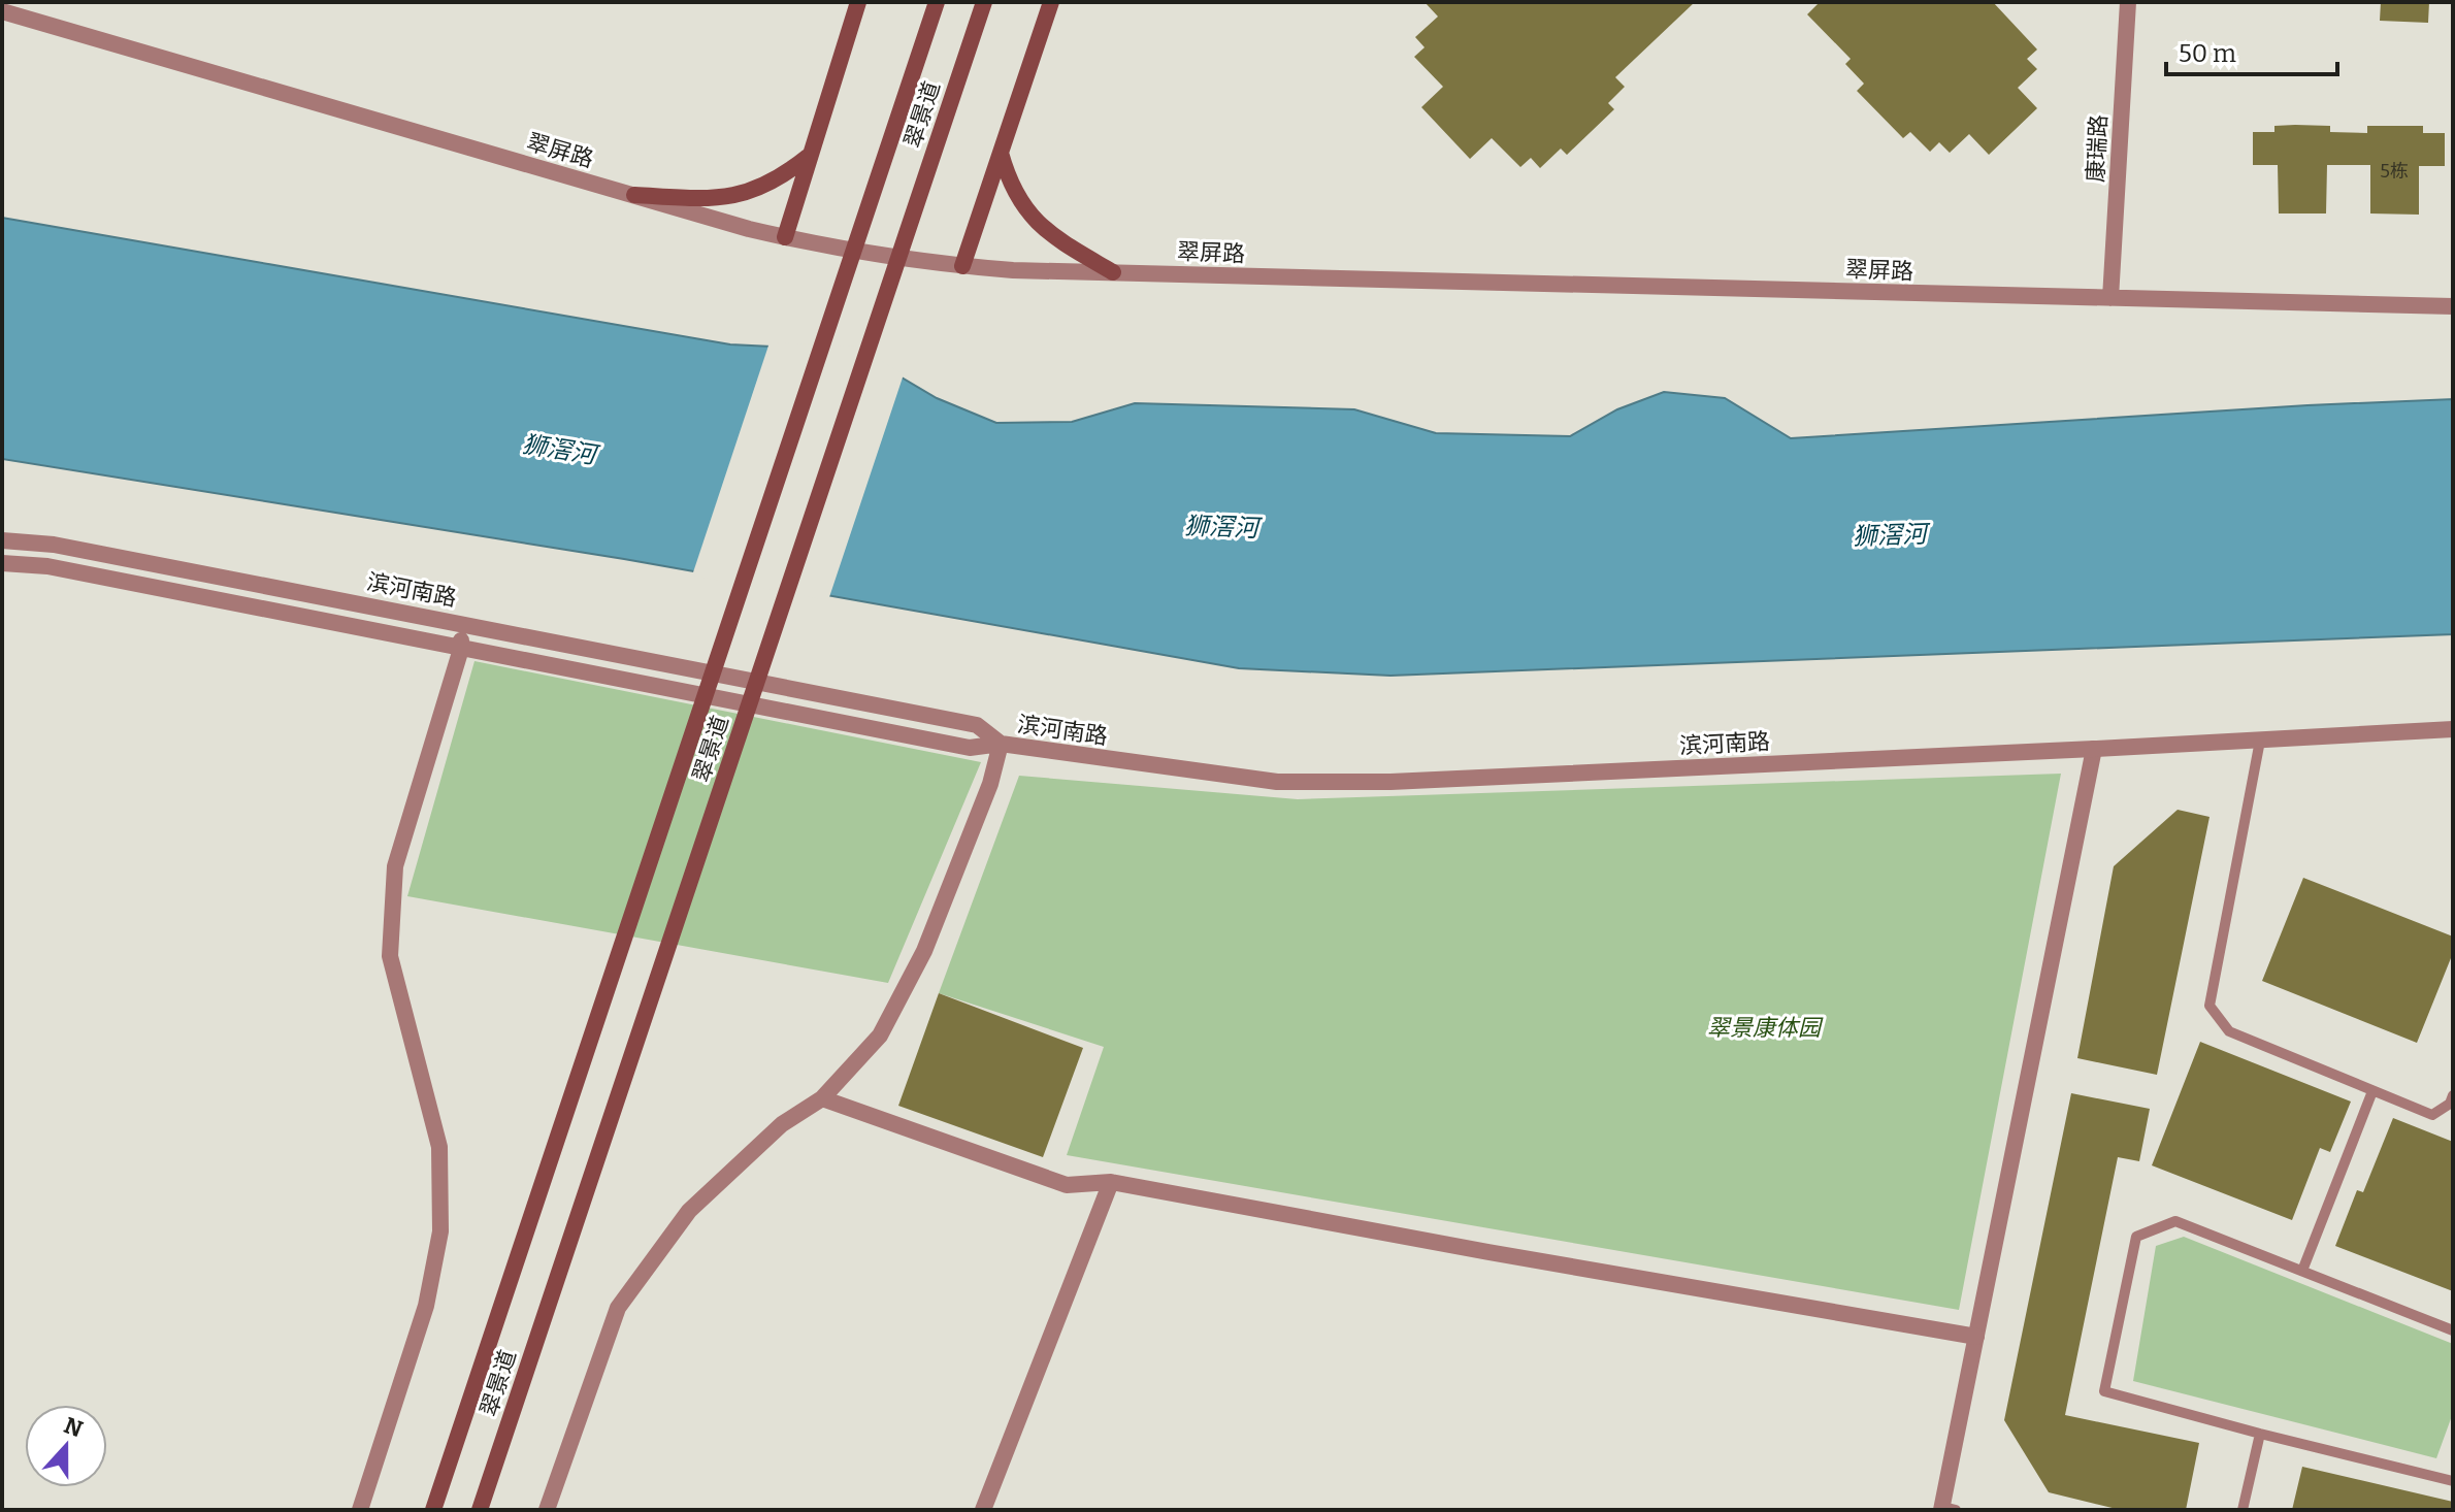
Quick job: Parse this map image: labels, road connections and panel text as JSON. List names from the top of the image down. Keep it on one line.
{"streets":{"main road":["翠景道"],"street":["康瑞路","翠屏路","滨河南路"]},"crossings":[["康瑞路","翠屏路"]],"water":["狮滘河"],"parks":["翠景康体园"],"house_numbers":["5栋"],"scale_bar":"50 m","north":"top"}
